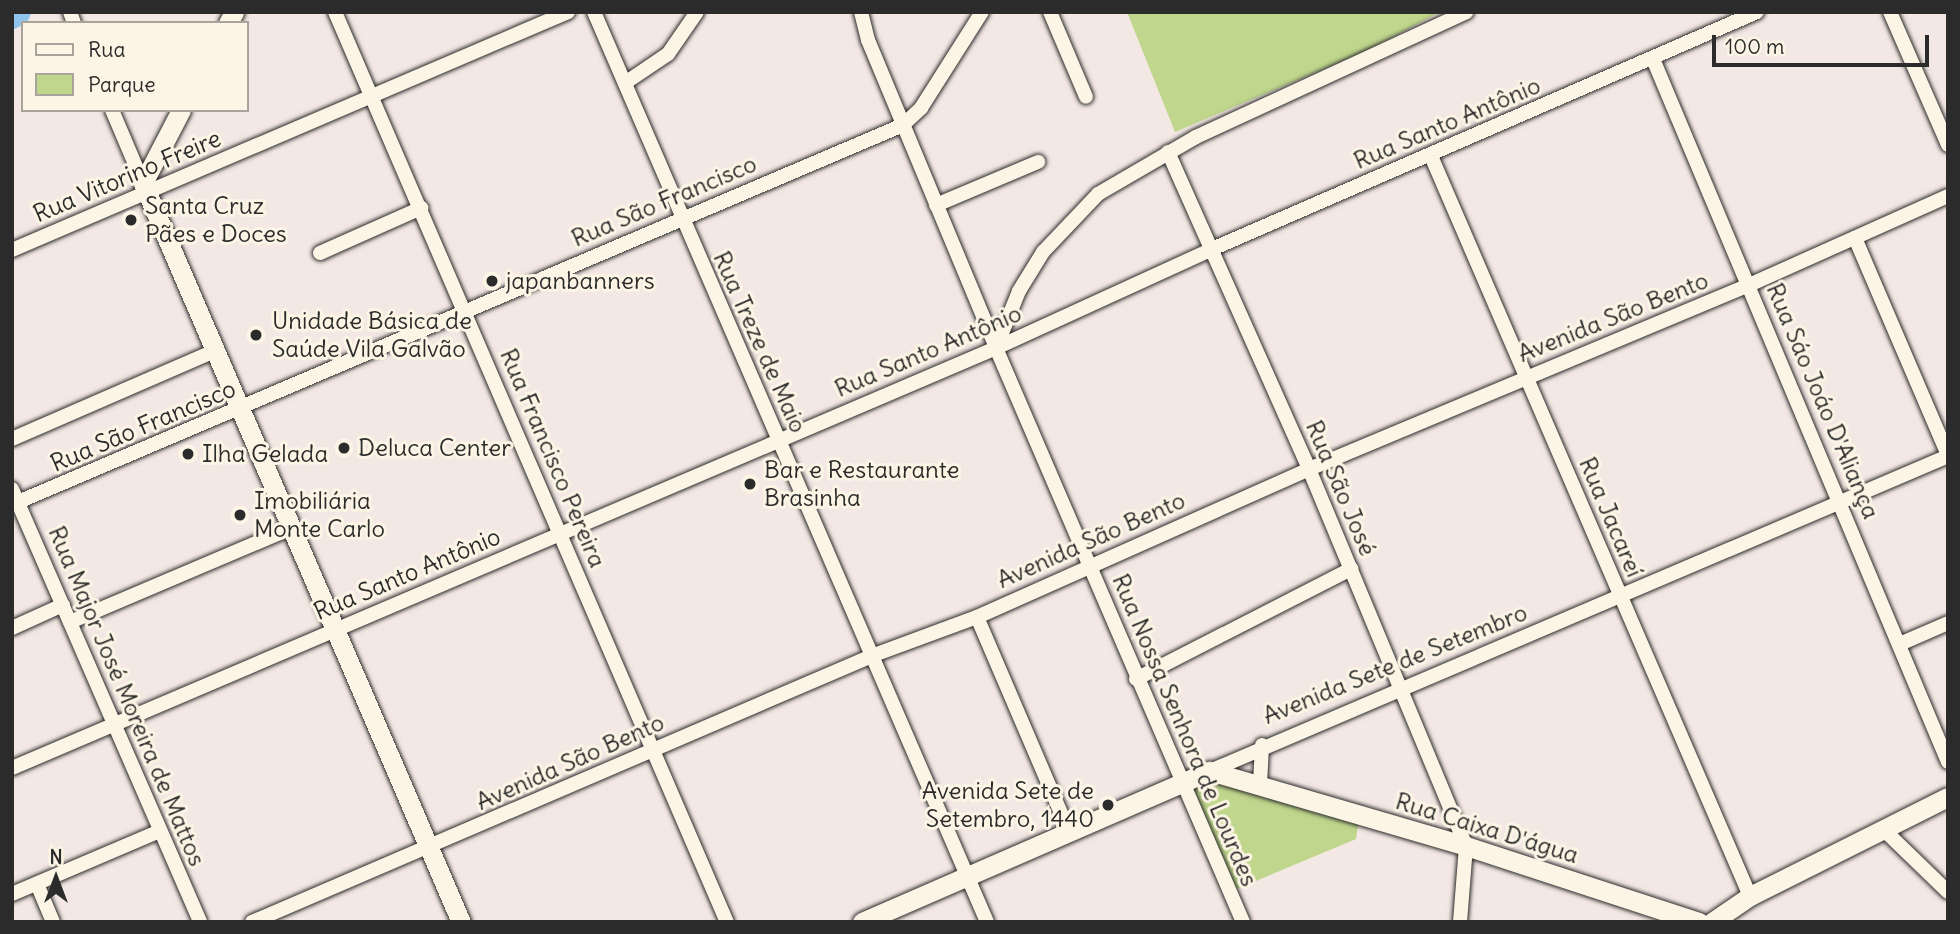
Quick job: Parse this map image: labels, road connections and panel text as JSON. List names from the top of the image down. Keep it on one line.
{"streets":{"main road":["Avenida Sete de Setembro","Rua Caixa D'água"],"street":["Rua Santo Antônio","Rua Vitorino Freire","Rua São Francisco","Avenida São Bento","Rua Treze de Maio","Rua Sáo Joáo D'Aliança","Rua Francisco Pereira","Rua São José","Rua Jacareí","Rua Major José Moreira de Mattos","Rua Nossa Senhora de Lourdes"]},"crossings":[["Rua Santo Antônio","Rua Treze de Maio"],["Rua Santo Antônio","Rua Sáo Joáo D'Aliança"],["Rua Santo Antônio","Rua Francisco Pereira"],["Rua Santo Antônio","Rua São José"],["Rua Santo Antônio","Rua Jacareí"],["Rua Santo Antônio","Rua Major José Moreira de Mattos"],["Rua Santo Antônio","Rua Nossa Senhora de Lourdes"],["Rua Vitorino Freire","Rua Francisco Pereira"],["Rua São Francisco","Rua Treze de Maio"],["Rua São Francisco","Rua Francisco Pereira"],["Rua São Francisco","Rua Major José Moreira de Mattos"],["Rua São Francisco","Rua Nossa Senhora de Lourdes"],["Avenida São Bento","Rua Treze de Maio"],["Avenida São Bento","Rua Sáo Joáo D'Aliança"],["Avenida São Bento","Rua Francisco Pereira"],["Avenida São Bento","Rua São José"],["Avenida São Bento","Rua Jacareí"],["Avenida São Bento","Rua Nossa Senhora de Lourdes"],["Rua Treze de Maio","Avenida Sete de Setembro"],["Rua Sáo Joáo D'Aliança","Avenida Sete de Setembro"],["Rua São José","Avenida Sete de Setembro"],["Rua São José","Rua Caixa D'água"],["Rua Jacareí","Avenida Sete de Setembro"],["Avenida Sete de Setembro","Rua Nossa Senhora de Lourdes"],["Avenida Sete de Setembro","Rua Caixa D'água"]],"places":["Santa Cruz Pães e Doces","japanbanners","Unidade Básica de Saúde Vila Galvão","Deluca Center","Ilha Gelada","Bar e Restaurante Brasinha","Imobiliária Monte Carlo","Avenida Sete de Setembro, 1440"],"legend":["Rua","Parque"],"scale_bar":"100 m","north":"top"}
